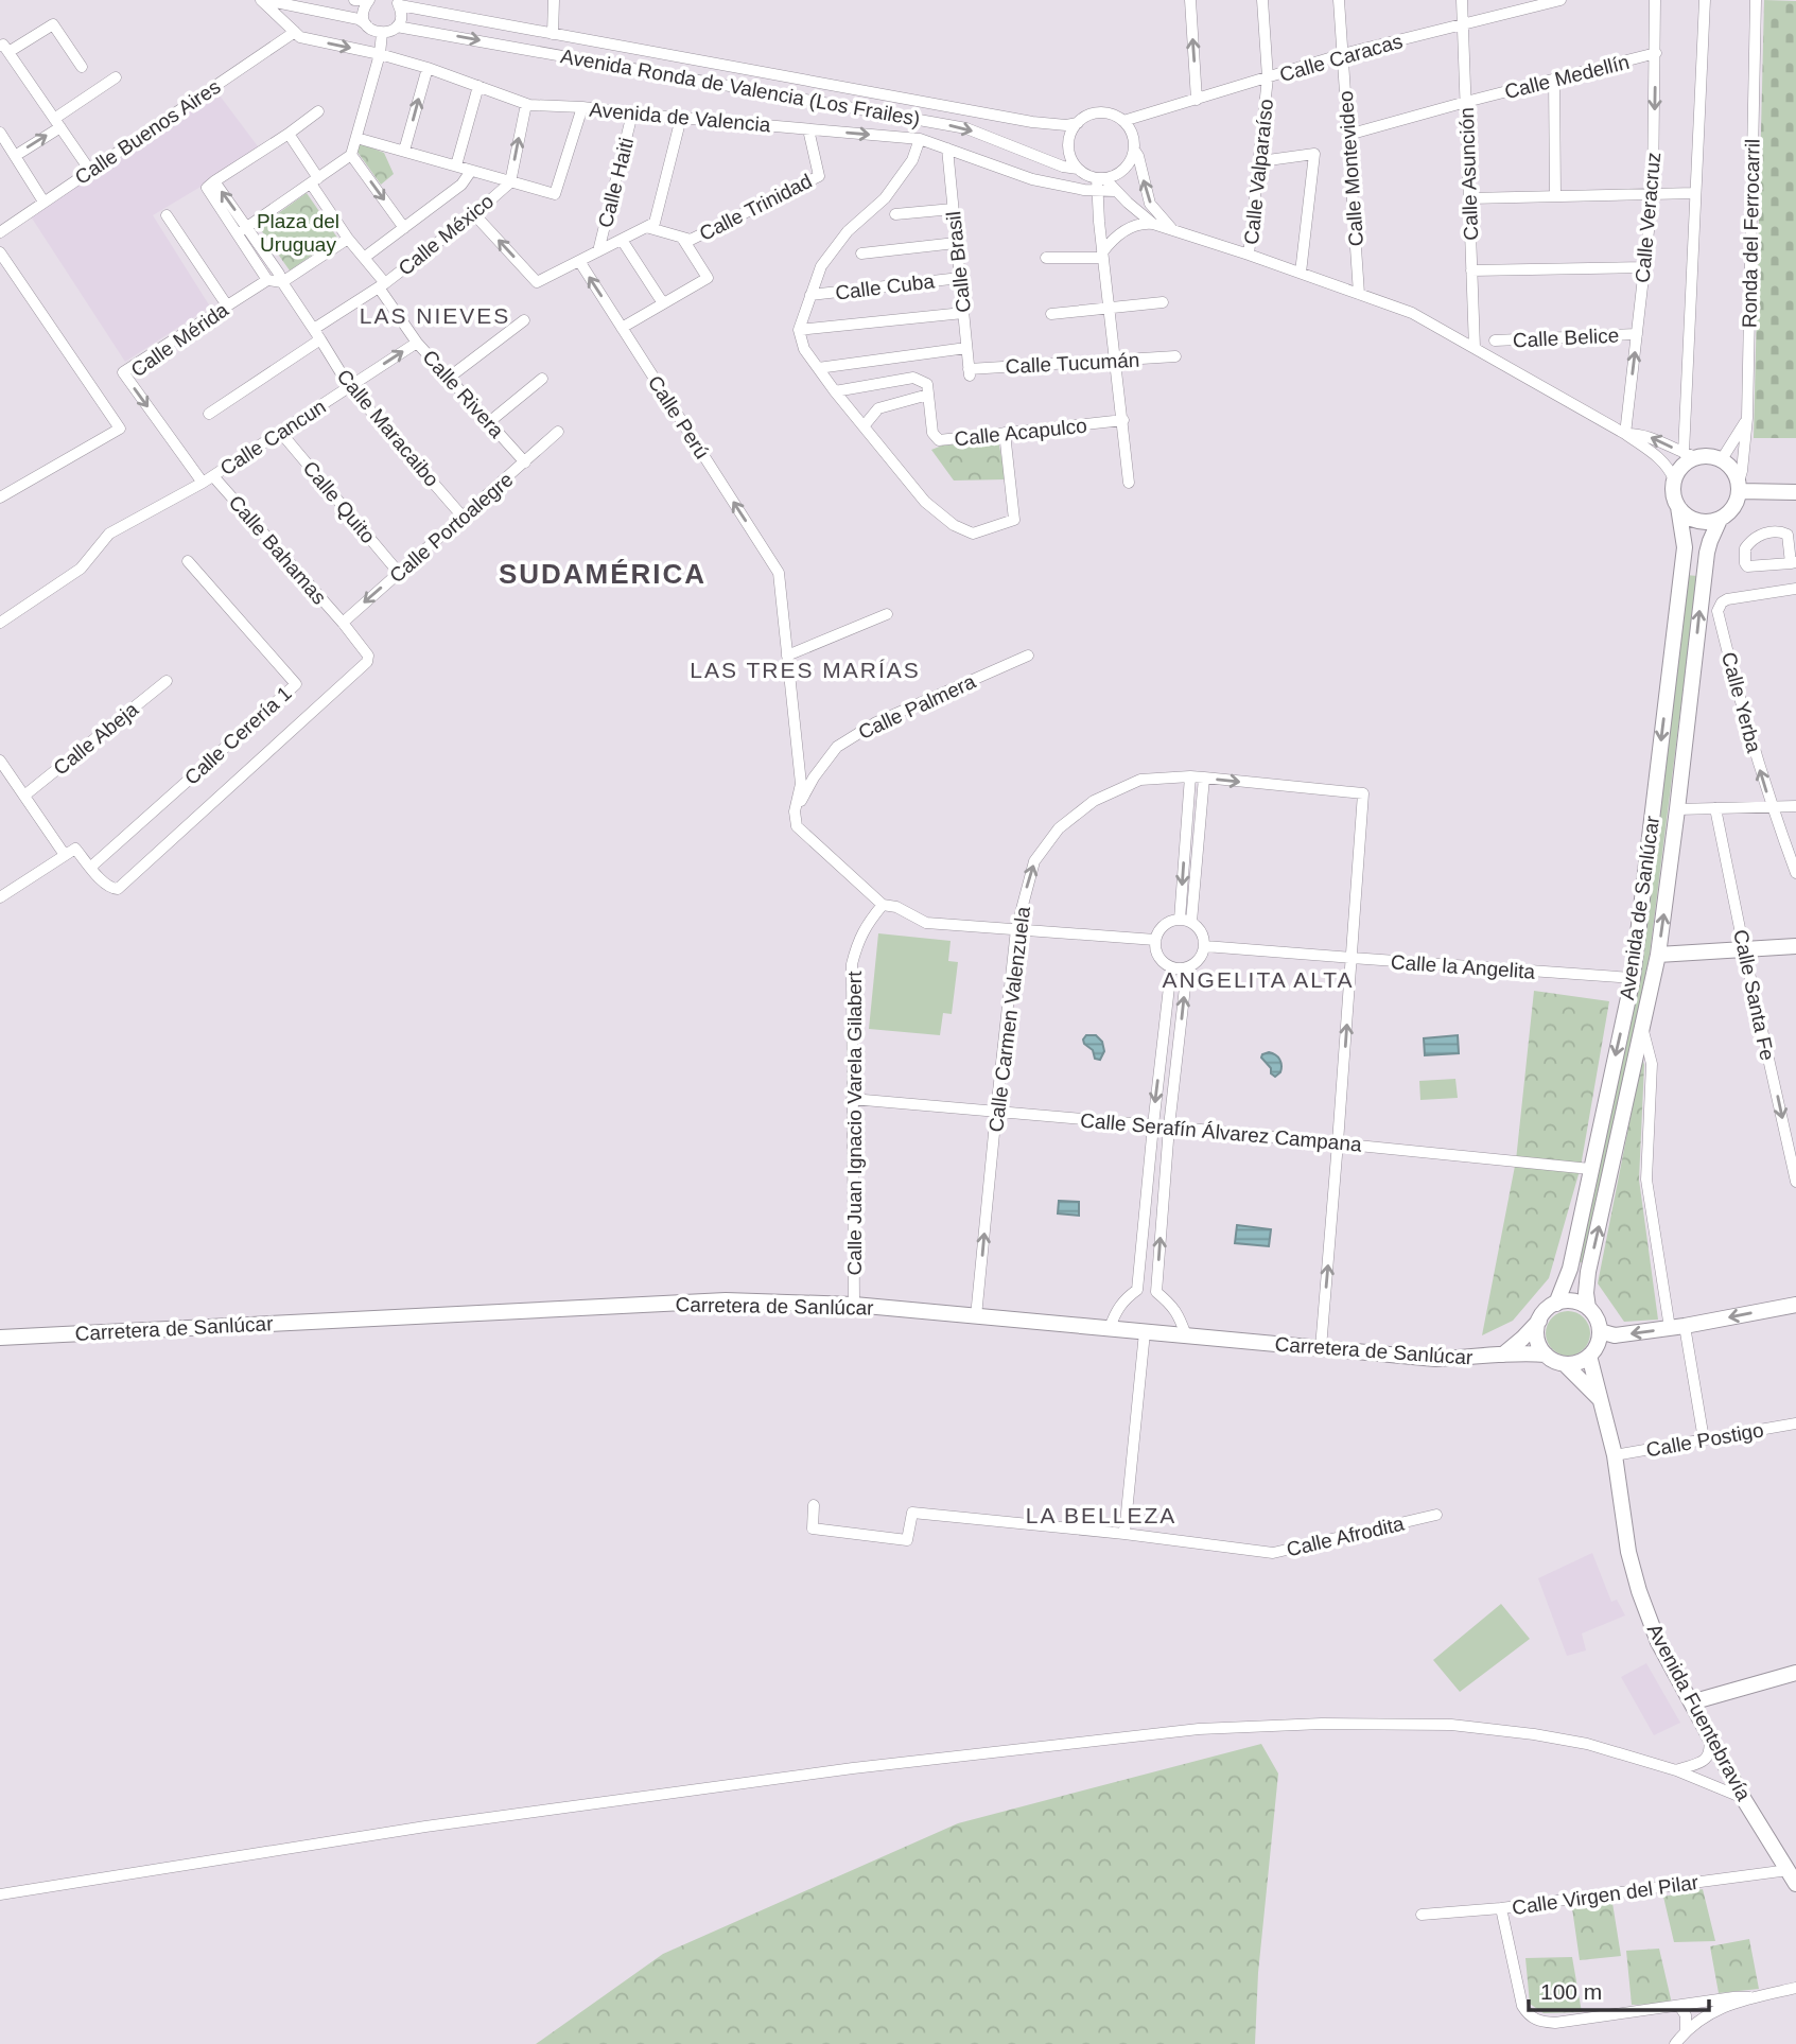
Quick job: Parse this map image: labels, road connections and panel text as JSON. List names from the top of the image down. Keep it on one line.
{"streets":{"main road":["Avenida de Sanlúcar","Carretera de Sanlúcar","Avenida Fuentebravía"],"street":["Calle Caracas","Calle Medellín","Avenida Ronda de Valencia (Los Frailes)","Avenida de Valencia","Calle Buenos Aires","Calle Montevideo","Calle Valparaíso","Calle Asunción","Calle Haiti","Calle Trinidad","Calle Veracruz","Ronda del Ferrocarril","Calle México","Calle Brasil","Calle Cuba","Calle Belice","Calle Mérida","Calle Tucumán","Calle Rivera","Calle Perú","Calle Maracaibo","Calle Acapulco","Calle Cancun","Calle Quito","Calle Portoalegre","Calle Bahamas","Calle Yerba","Calle Palmera","Calle Cerería 1","Calle Abeja","Calle la Angelita","Calle Santa Fe","Calle Carmen Valenzuela","Calle Juan Ignacio Varela Gilabert","Calle Serafín Álvarez Campana","Calle Postigo","Calle Afrodita","Calle Virgen del Pilar"]},"crossings":[["Calle Caracas","Avenida Ronda de Valencia (Los Frailes)"],["Calle Caracas","Calle Montevideo"],["Calle Caracas","Calle Valparaíso"],["Calle Caracas","Calle Asunción"],["Calle Medellín","Calle Montevideo"],["Calle Medellín","Calle Asunción"],["Calle Medellín","Calle Veracruz"],["Avenida Ronda de Valencia (Los Frailes)","Avenida de Valencia"],["Avenida Ronda de Valencia (Los Frailes)","Calle Montevideo"],["Avenida Ronda de Valencia (Los Frailes)","Calle Valparaíso"],["Avenida Ronda de Valencia (Los Frailes)","Calle Asunción"],["Avenida Ronda de Valencia (Los Frailes)","Calle Veracruz"],["Avenida Ronda de Valencia (Los Frailes)","Ronda del Ferrocarril"],["Avenida Ronda de Valencia (Los Frailes)","Avenida de Sanlúcar"],["Avenida de Valencia","Calle Buenos Aires"],["Avenida de Valencia","Calle Haiti"],["Avenida de Valencia","Calle Trinidad"],["Avenida de Valencia","Calle México"],["Avenida de Valencia","Calle Brasil"],["Calle Veracruz","Calle Belice"],["Ronda del Ferrocarril","Avenida de Sanlúcar"],["Calle México","Calle Rivera"],["Calle México","Calle Maracaibo"],["Calle Brasil","Calle Cuba"],["Calle Brasil","Calle Tucumán"],["Calle Mérida","Calle Cancun"],["Calle Rivera","Calle Cancun"],["Calle Rivera","Calle Portoalegre"],["Calle Maracaibo","Calle Cancun"],["Calle Maracaibo","Calle Portoalegre"],["Calle Cancun","Calle Quito"],["Calle Cancun","Calle Bahamas"],["Calle Quito","Calle Portoalegre"],["Calle Portoalegre","Calle Bahamas"],["Calle Bahamas","Calle Cerería 1"],["Avenida de Sanlúcar","Calle la Angelita"],["Avenida de Sanlúcar","Calle Serafín Álvarez Campana"],["Avenida de Sanlúcar","Carretera de Sanlúcar"],["Avenida de Sanlúcar","Avenida Fuentebravía"],["Calle la Angelita","Calle Carmen Valenzuela"],["Calle Carmen Valenzuela","Calle Serafín Álvarez Campana"],["Calle Carmen Valenzuela","Carretera de Sanlúcar"],["Calle Juan Ignacio Varela Gilabert","Calle Serafín Álvarez Campana"],["Calle Juan Ignacio Varela Gilabert","Carretera de Sanlúcar"],["Carretera de Sanlúcar","Avenida Fuentebravía"],["Calle Postigo","Avenida Fuentebravía"],["Avenida Fuentebravía","Calle Virgen del Pilar"]],"one_way":["Calle Perú","Calle Santa Fe"],"districts":["LAS NIEVES","SUDAMÉRICA","LAS TRES MARÍAS","ANGELITA ALTA","LA BELLEZA"],"parks":["Plaza del Uruguay"],"scale_bar":"100 m"}
